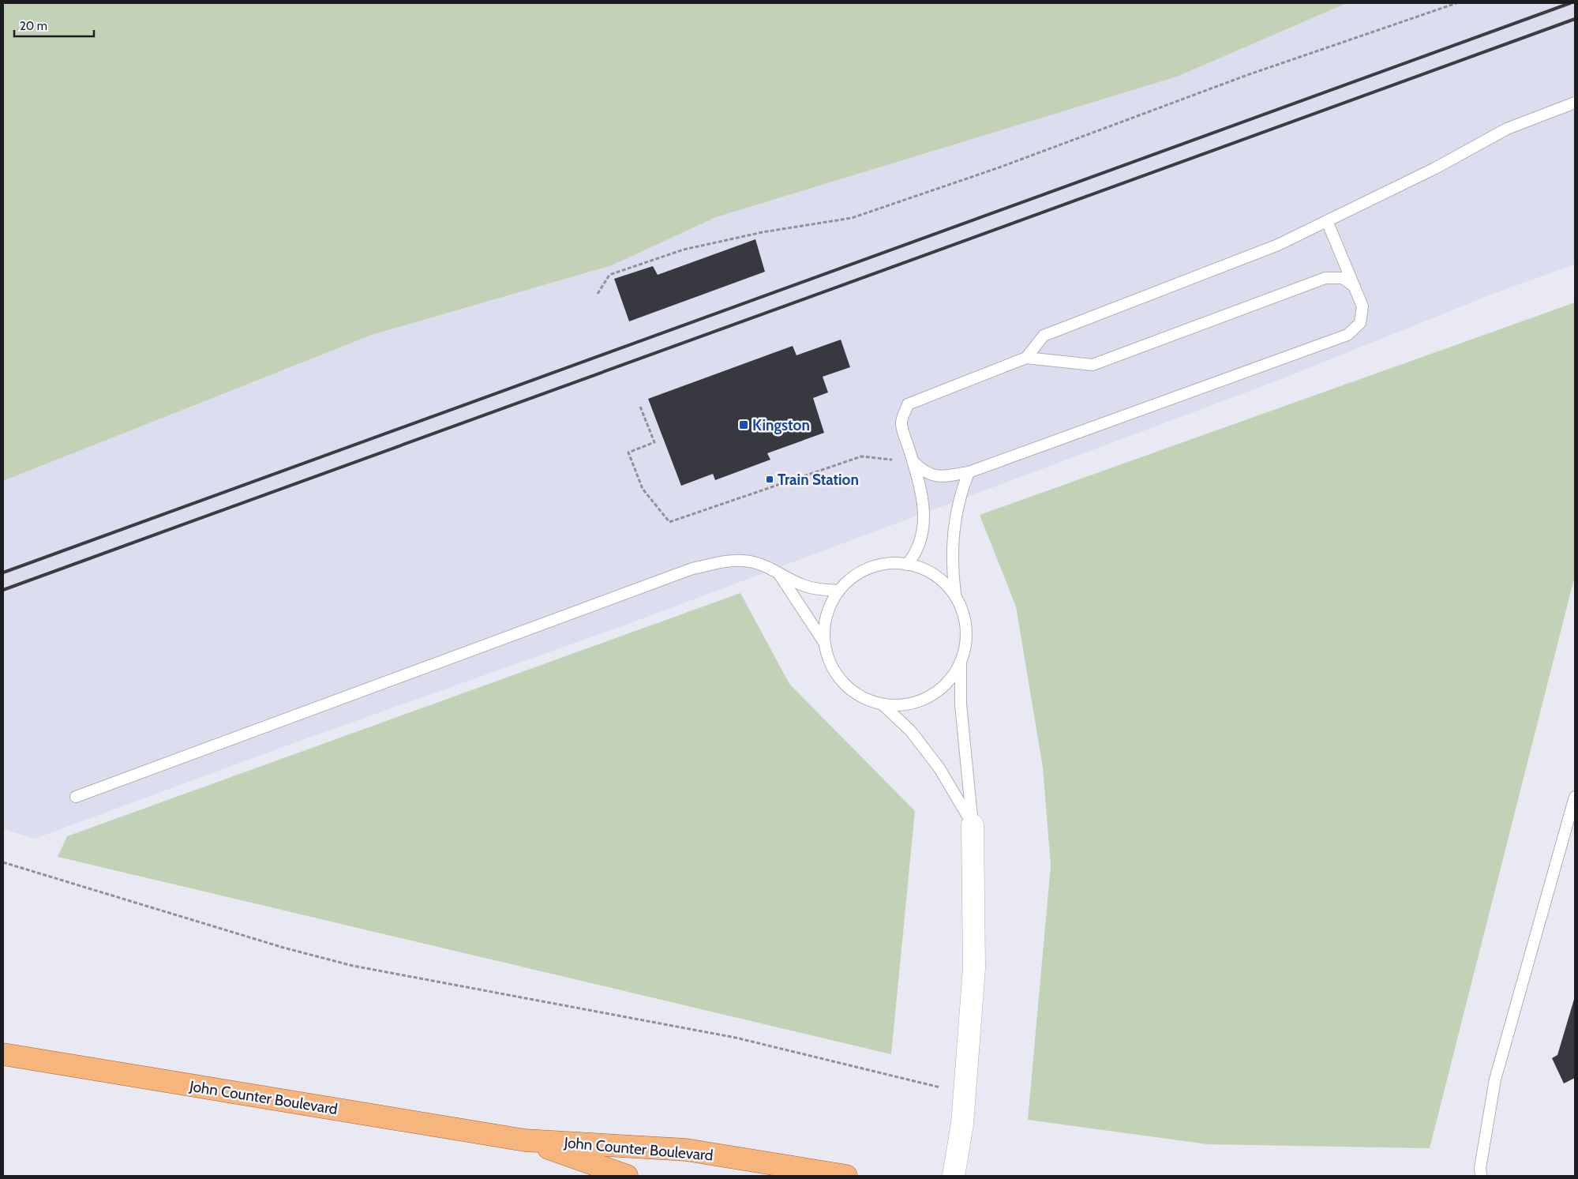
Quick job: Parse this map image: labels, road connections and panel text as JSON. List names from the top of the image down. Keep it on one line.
{"streets":{"main road":["John Counter Boulevard"]},"places":{"transit":["Kingston","Train Station"]},"scale_bar":"20 m"}
